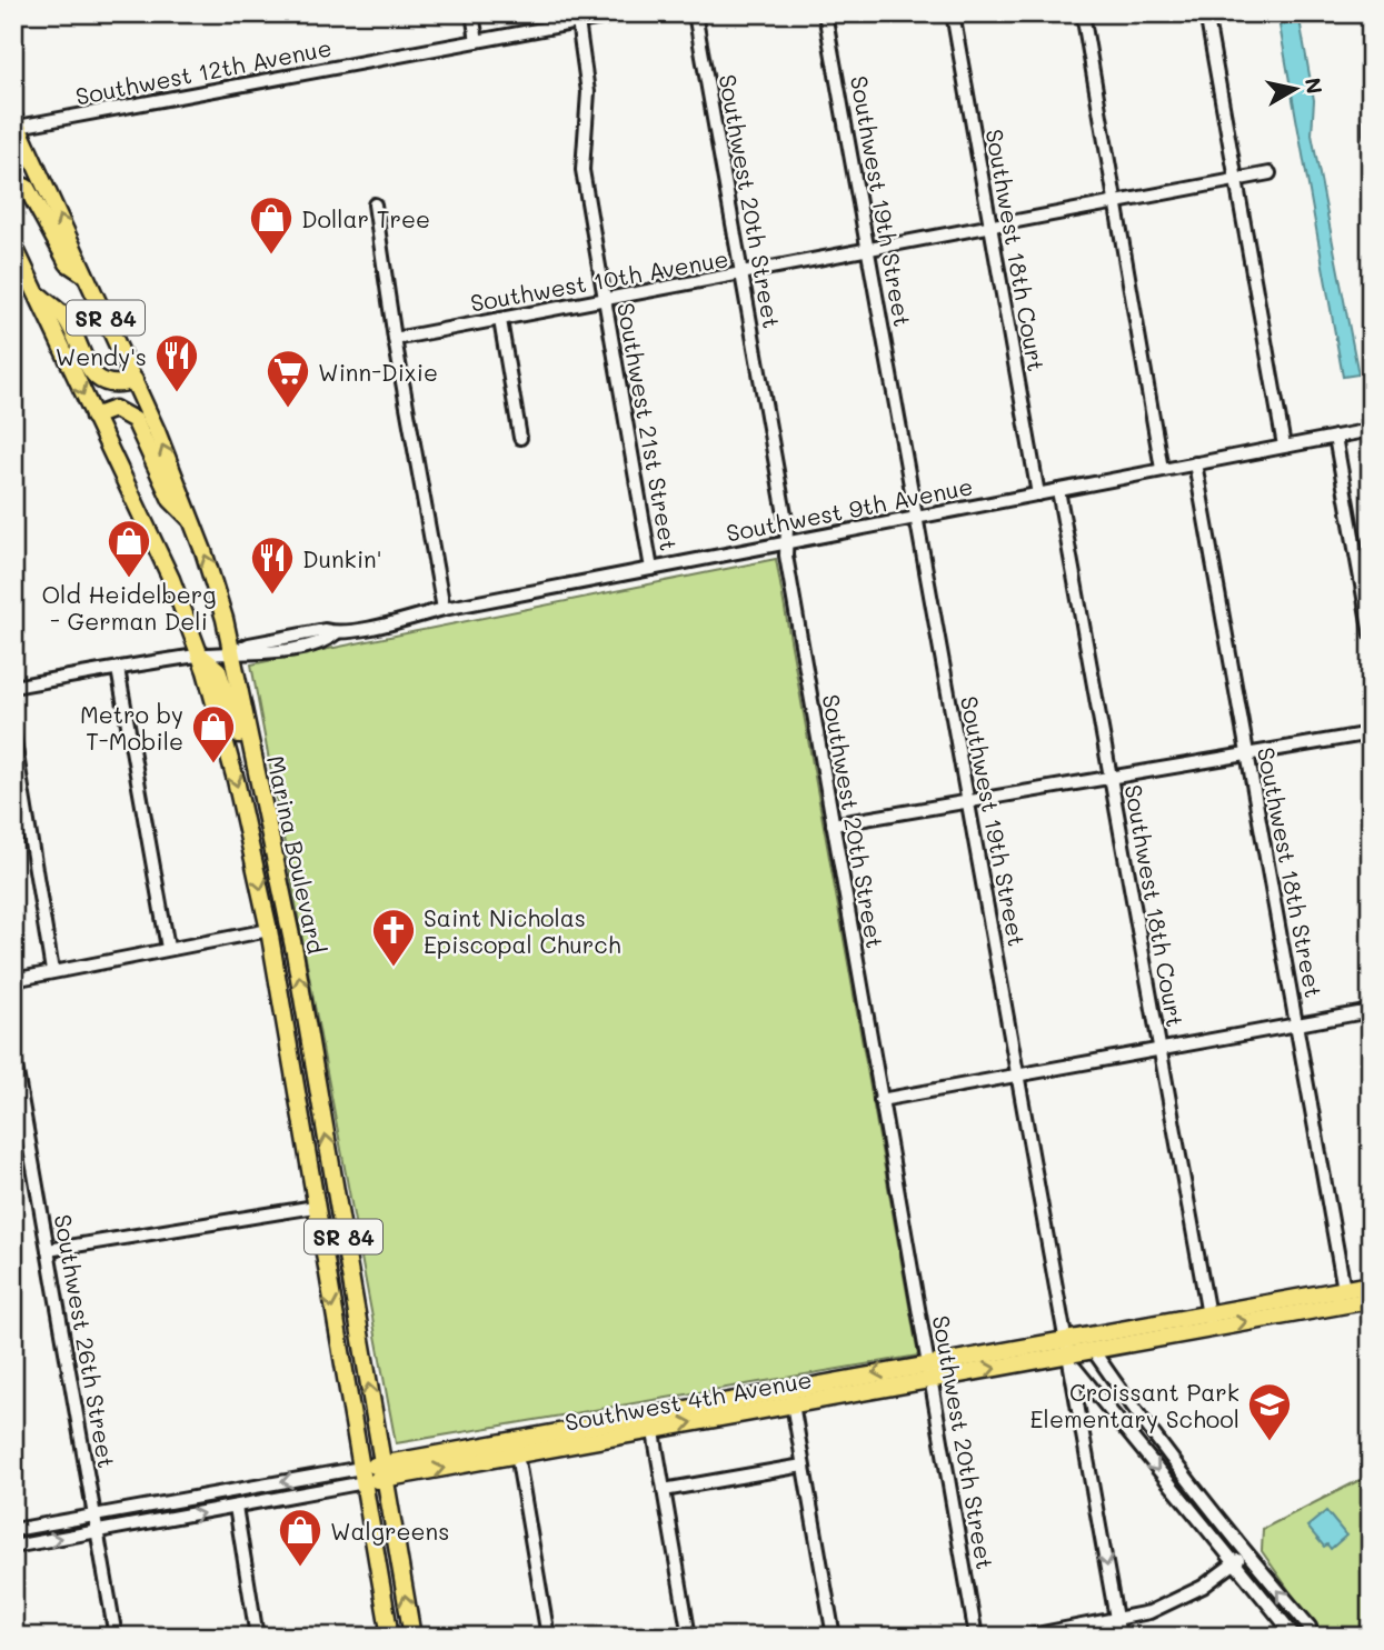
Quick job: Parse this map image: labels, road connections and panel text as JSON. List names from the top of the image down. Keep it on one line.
{"streets":{"main road":["SR 84","Marina Boulevard","Southwest 4th Avenue"],"street":["Southwest 12th Avenue","Southwest 20th Street","Southwest 19th Street","Southwest 18th Court","Southwest 10th Avenue","Southwest 21st Street","Southwest 9th Avenue","Southwest 18th Street","Southwest 26th Street"]},"crossings":[["Southwest 12th Avenue","Southwest 21st Street"],["Southwest 12th Avenue","Marina Boulevard"],["Southwest 20th Street","Southwest 10th Avenue"],["Southwest 20th Street","Southwest 9th Avenue"],["Southwest 20th Street","Southwest 4th Avenue"],["Southwest 19th Street","Southwest 10th Avenue"],["Southwest 19th Street","Southwest 9th Avenue"],["Southwest 19th Street","Southwest 4th Avenue"],["Southwest 18th Court","Southwest 10th Avenue"],["Southwest 18th Court","Southwest 9th Avenue"],["Southwest 18th Court","Southwest 4th Avenue"],["Southwest 10th Avenue","Southwest 21st Street"],["Southwest 21st Street","Southwest 9th Avenue"],["Southwest 9th Avenue","Marina Boulevard"],["Southwest 9th Avenue","Southwest 18th Street"],["Marina Boulevard","Southwest 4th Avenue"],["Southwest 18th Street","Southwest 4th Avenue"],["Southwest 26th Street","Southwest 4th Avenue"]],"places":{"shop":["Dollar Tree","Old Heidelberg - German Deli","Metro by T-Mobile","Walgreens"],"restaurant":["Wendy's","Dunkin'"],"supermarket":["Winn-Dixie"],"church":["Saint Nicholas Episcopal Church"],"school or university":["Croissant Park Elementary School"]},"north":"right"}
